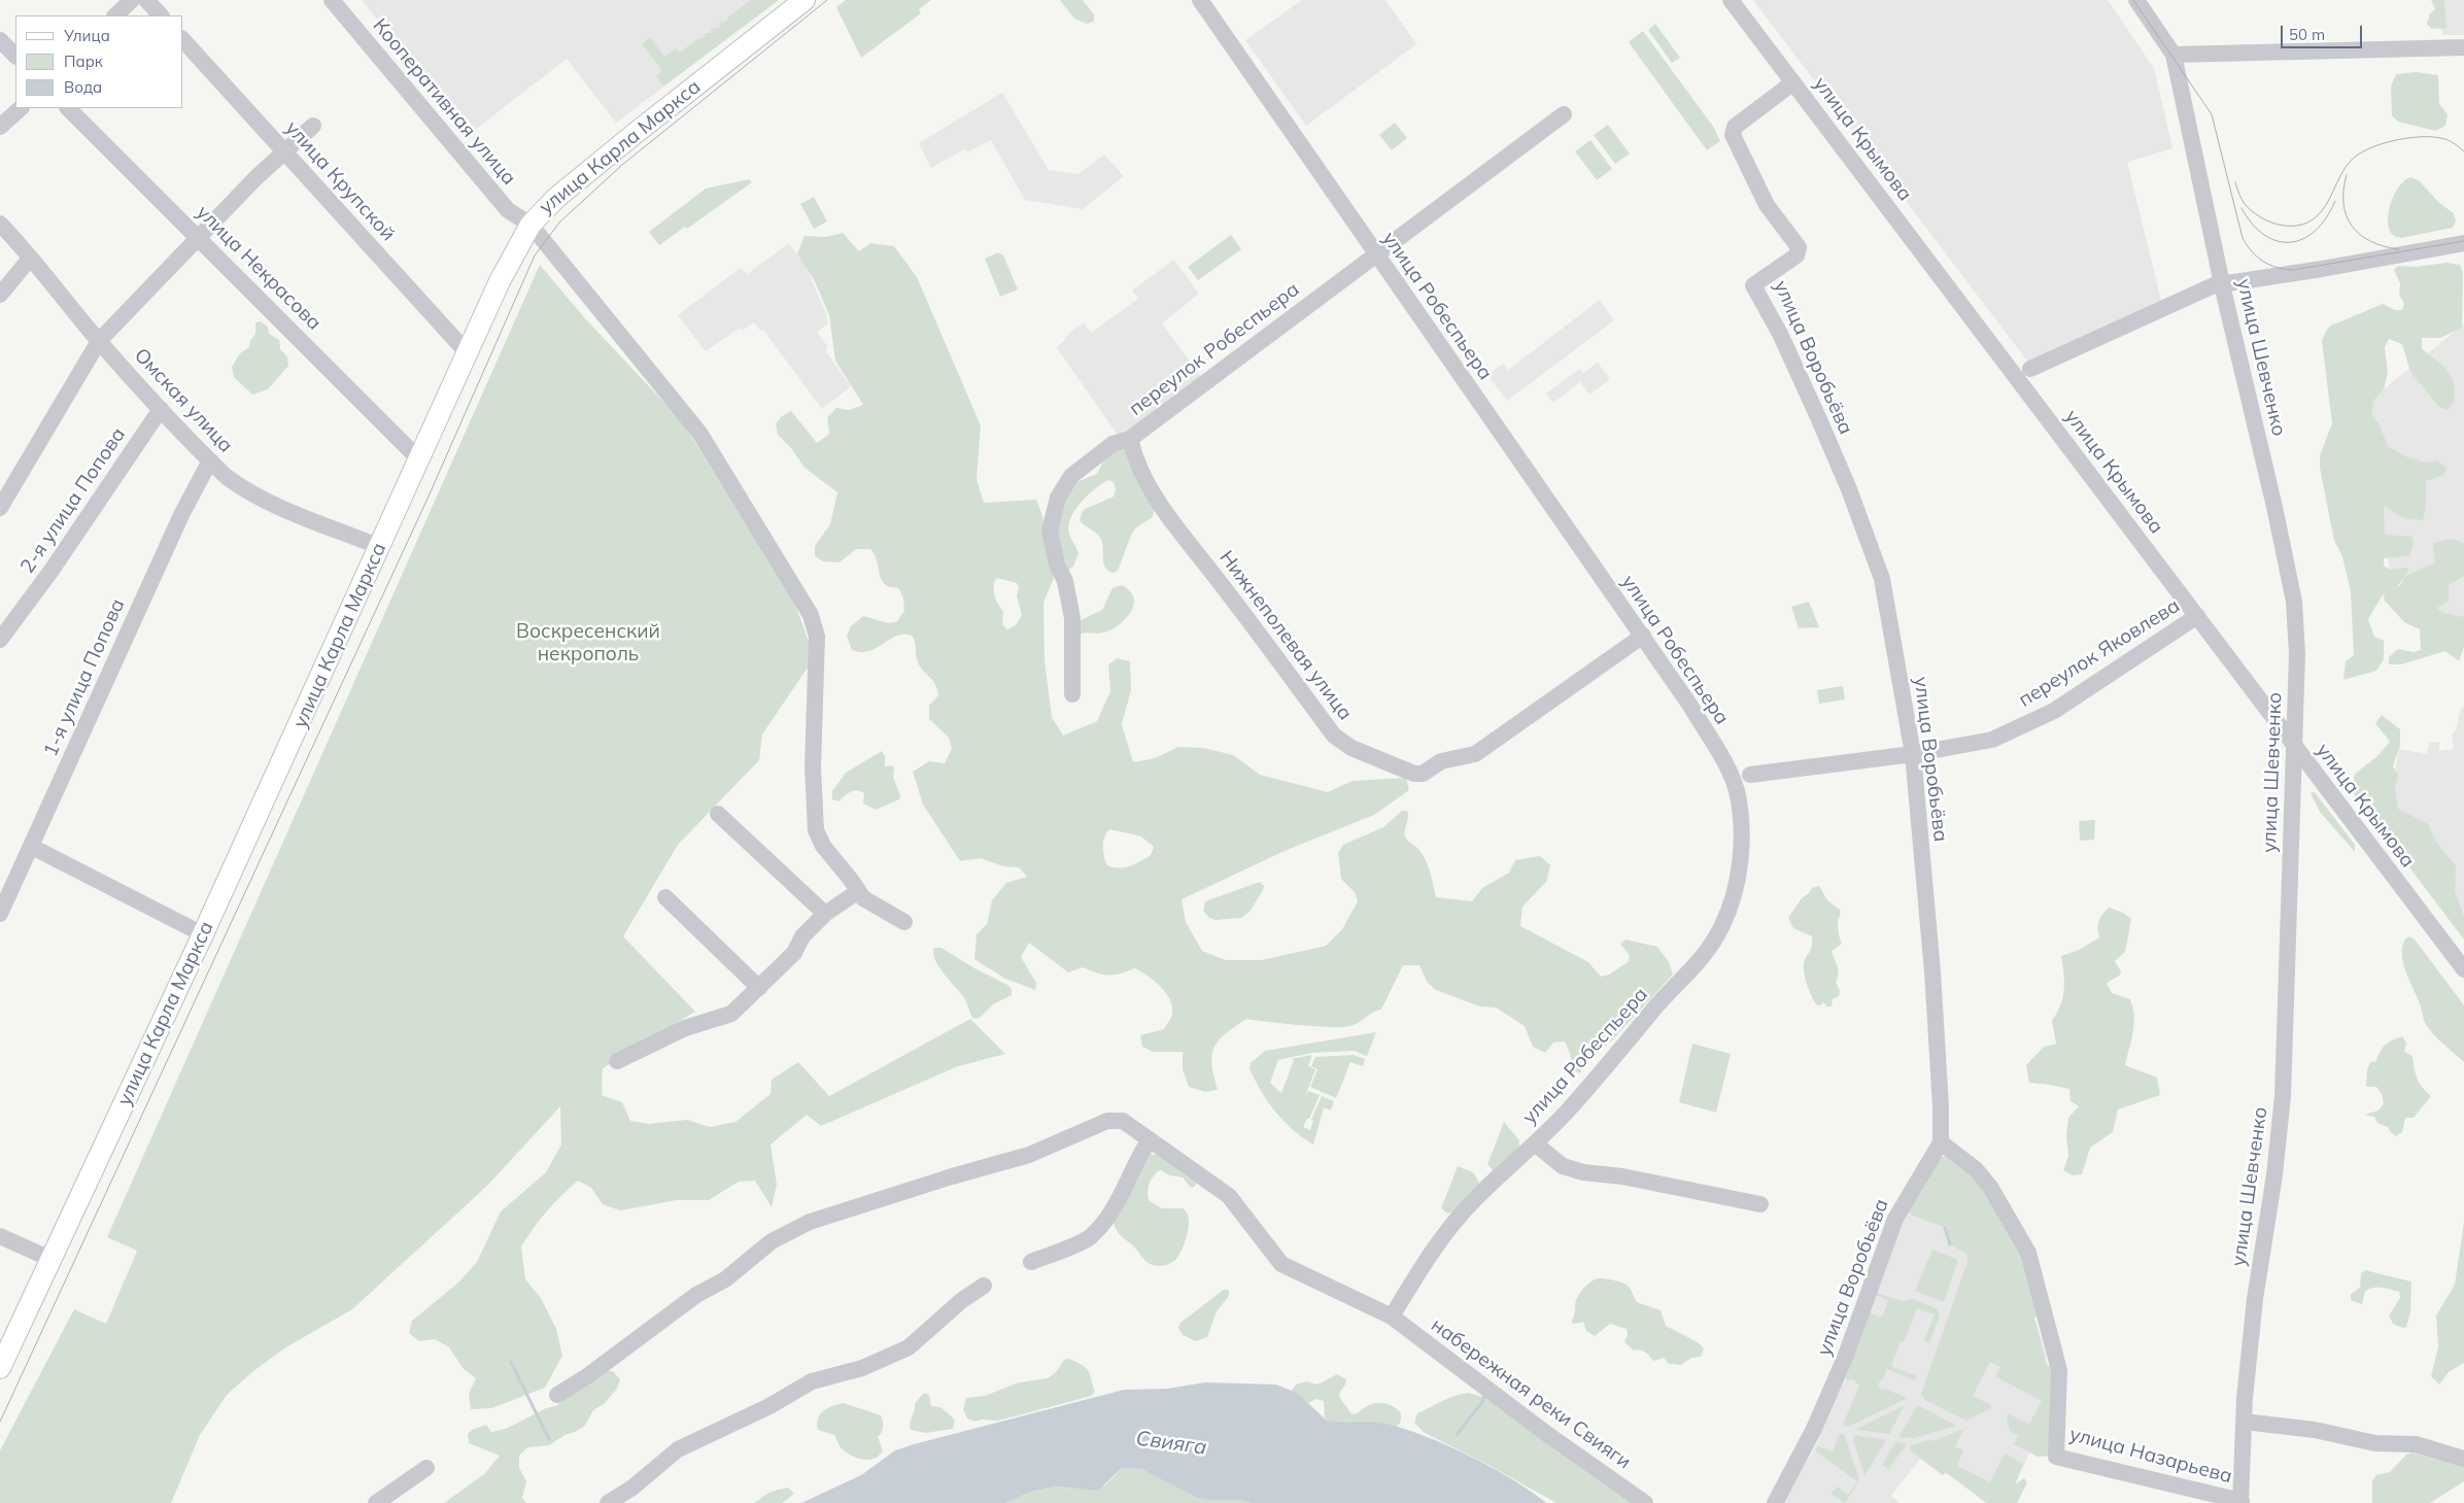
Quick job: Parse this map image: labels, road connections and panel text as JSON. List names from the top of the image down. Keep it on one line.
{"streets":{"main road":["улица Карла Маркса"],"street":["Кооперативная улица","улица Крымова","улица Крупской","улица Некрасова","улица Робеспьера","переулок Робеспьера","улица Воробьёва","улица Шевченко","Омская улица","2-я улица Попова","Нижнеполевая улица","переулок Яковлева","1-я улица Попова","набережная реки Свияги","улица Назарьева"]},"crossings":[["Кооперативная улица","улица Карла Маркса"],["улица Крымова","улица Воробьёва"],["улица Крымова","улица Шевченко"],["улица Крымова","переулок Яковлева"],["улица Карла Маркса","улица Крупской"],["улица Карла Маркса","улица Некрасова"],["улица Карла Маркса","Омская улица"],["улица Робеспьера","переулок Робеспьера"],["улица Робеспьера","Нижнеполевая улица"],["улица Робеспьера","набережная реки Свияги"],["переулок Робеспьера","Нижнеполевая улица"],["улица Воробьёва","переулок Яковлева"],["улица Воробьёва","улица Назарьева"],["улица Шевченко","улица Назарьева"],["Омская улица","2-я улица Попова"],["Омская улица","1-я улица Попова"]],"water":["Свияга"],"parks":["Воскресенский некрополь"],"legend":["Улица","Парк","Вода"],"scale_bar":"50 m"}
